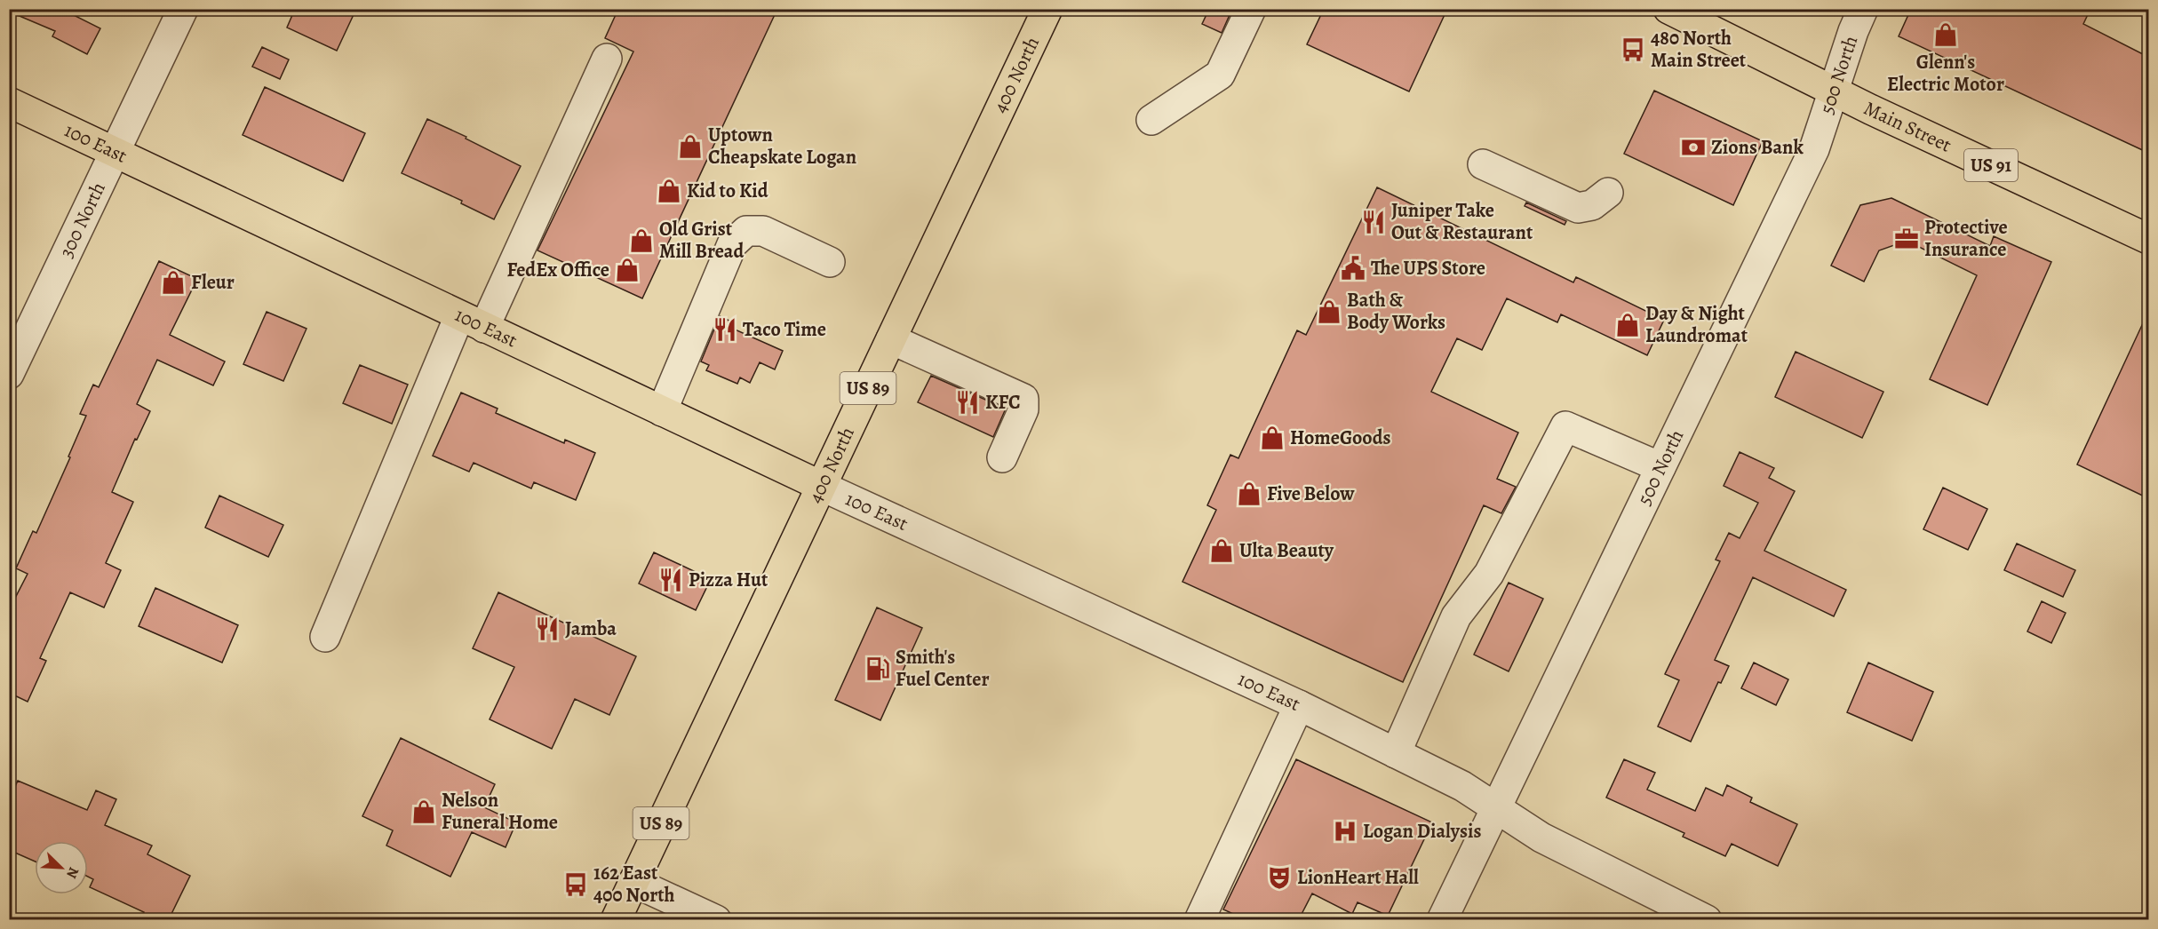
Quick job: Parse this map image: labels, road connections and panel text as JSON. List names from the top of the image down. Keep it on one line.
{"streets":{"main road":["400 North","Main Street","100 East","US 91","US 89"],"street":["500 North","300 North"]},"crossings":[["400 North","100 East"],["500 North","Main Street"],["500 North","100 East"],["100 East","300 North"]],"places":{"shop":["Glenn's Electric Motor","Uptown Cheapskate Logan","Kid to Kid","Old Grist Mill Bread","FedEx Office","Fleur","Bath & Body Works","Day & Night Laundromat","HomeGoods","Five Below","Ulta Beauty","Nelson Funeral Home"],"bus stop":["480 North Main Street","162 East 400 North"],"bank":["Zions Bank"],"restaurant":["Juniper Take Out & Restaurant","Taco Time","KFC","Pizza Hut","Jamba"],"office":["Protective Insurance"],"public building":["The UPS Store"],"fuel station":["Smith's Fuel Center"],"hospital":["Logan Dialysis"],"theatre":["LionHeart Hall"]},"north":"bottom right"}
